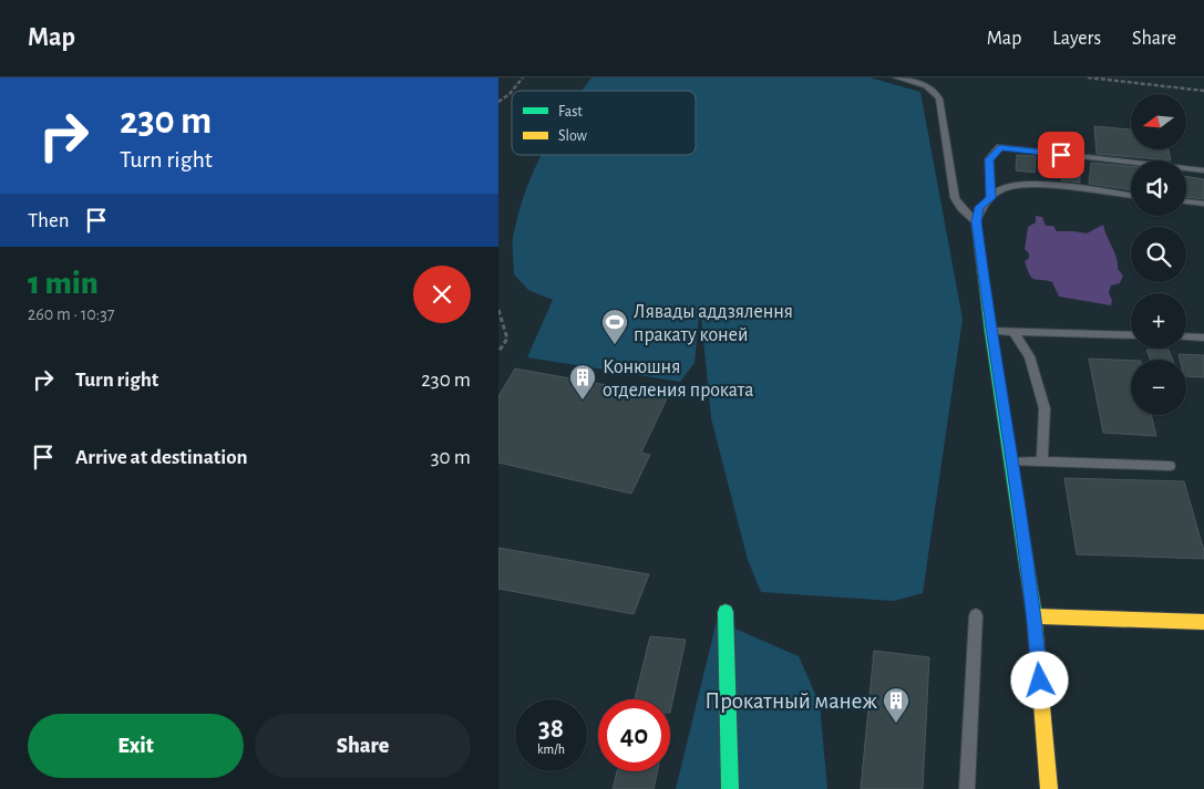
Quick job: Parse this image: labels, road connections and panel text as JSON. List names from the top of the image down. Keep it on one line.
{"places":{"sports":["Лявады аддзялення пракату коней"],"building":["Конюшня отделения проката","Прокатный манеж"]},"legend":["Fast","Slow"],"north":"left","page":{"header":"Map","nav":["Map","Layers","Share"],"turn":["230 m","Turn right"],"map_buttons":["+","−"],"then":"Then","heading":["1 min","260 m · 10:37"],"list":[{"name":"Turn right","value":"230 m"},{"name":"Arrive at destination","value":"30 m"}],"speed":"38 km/h","limit":"40","buttons":["Exit","Share"]}}
